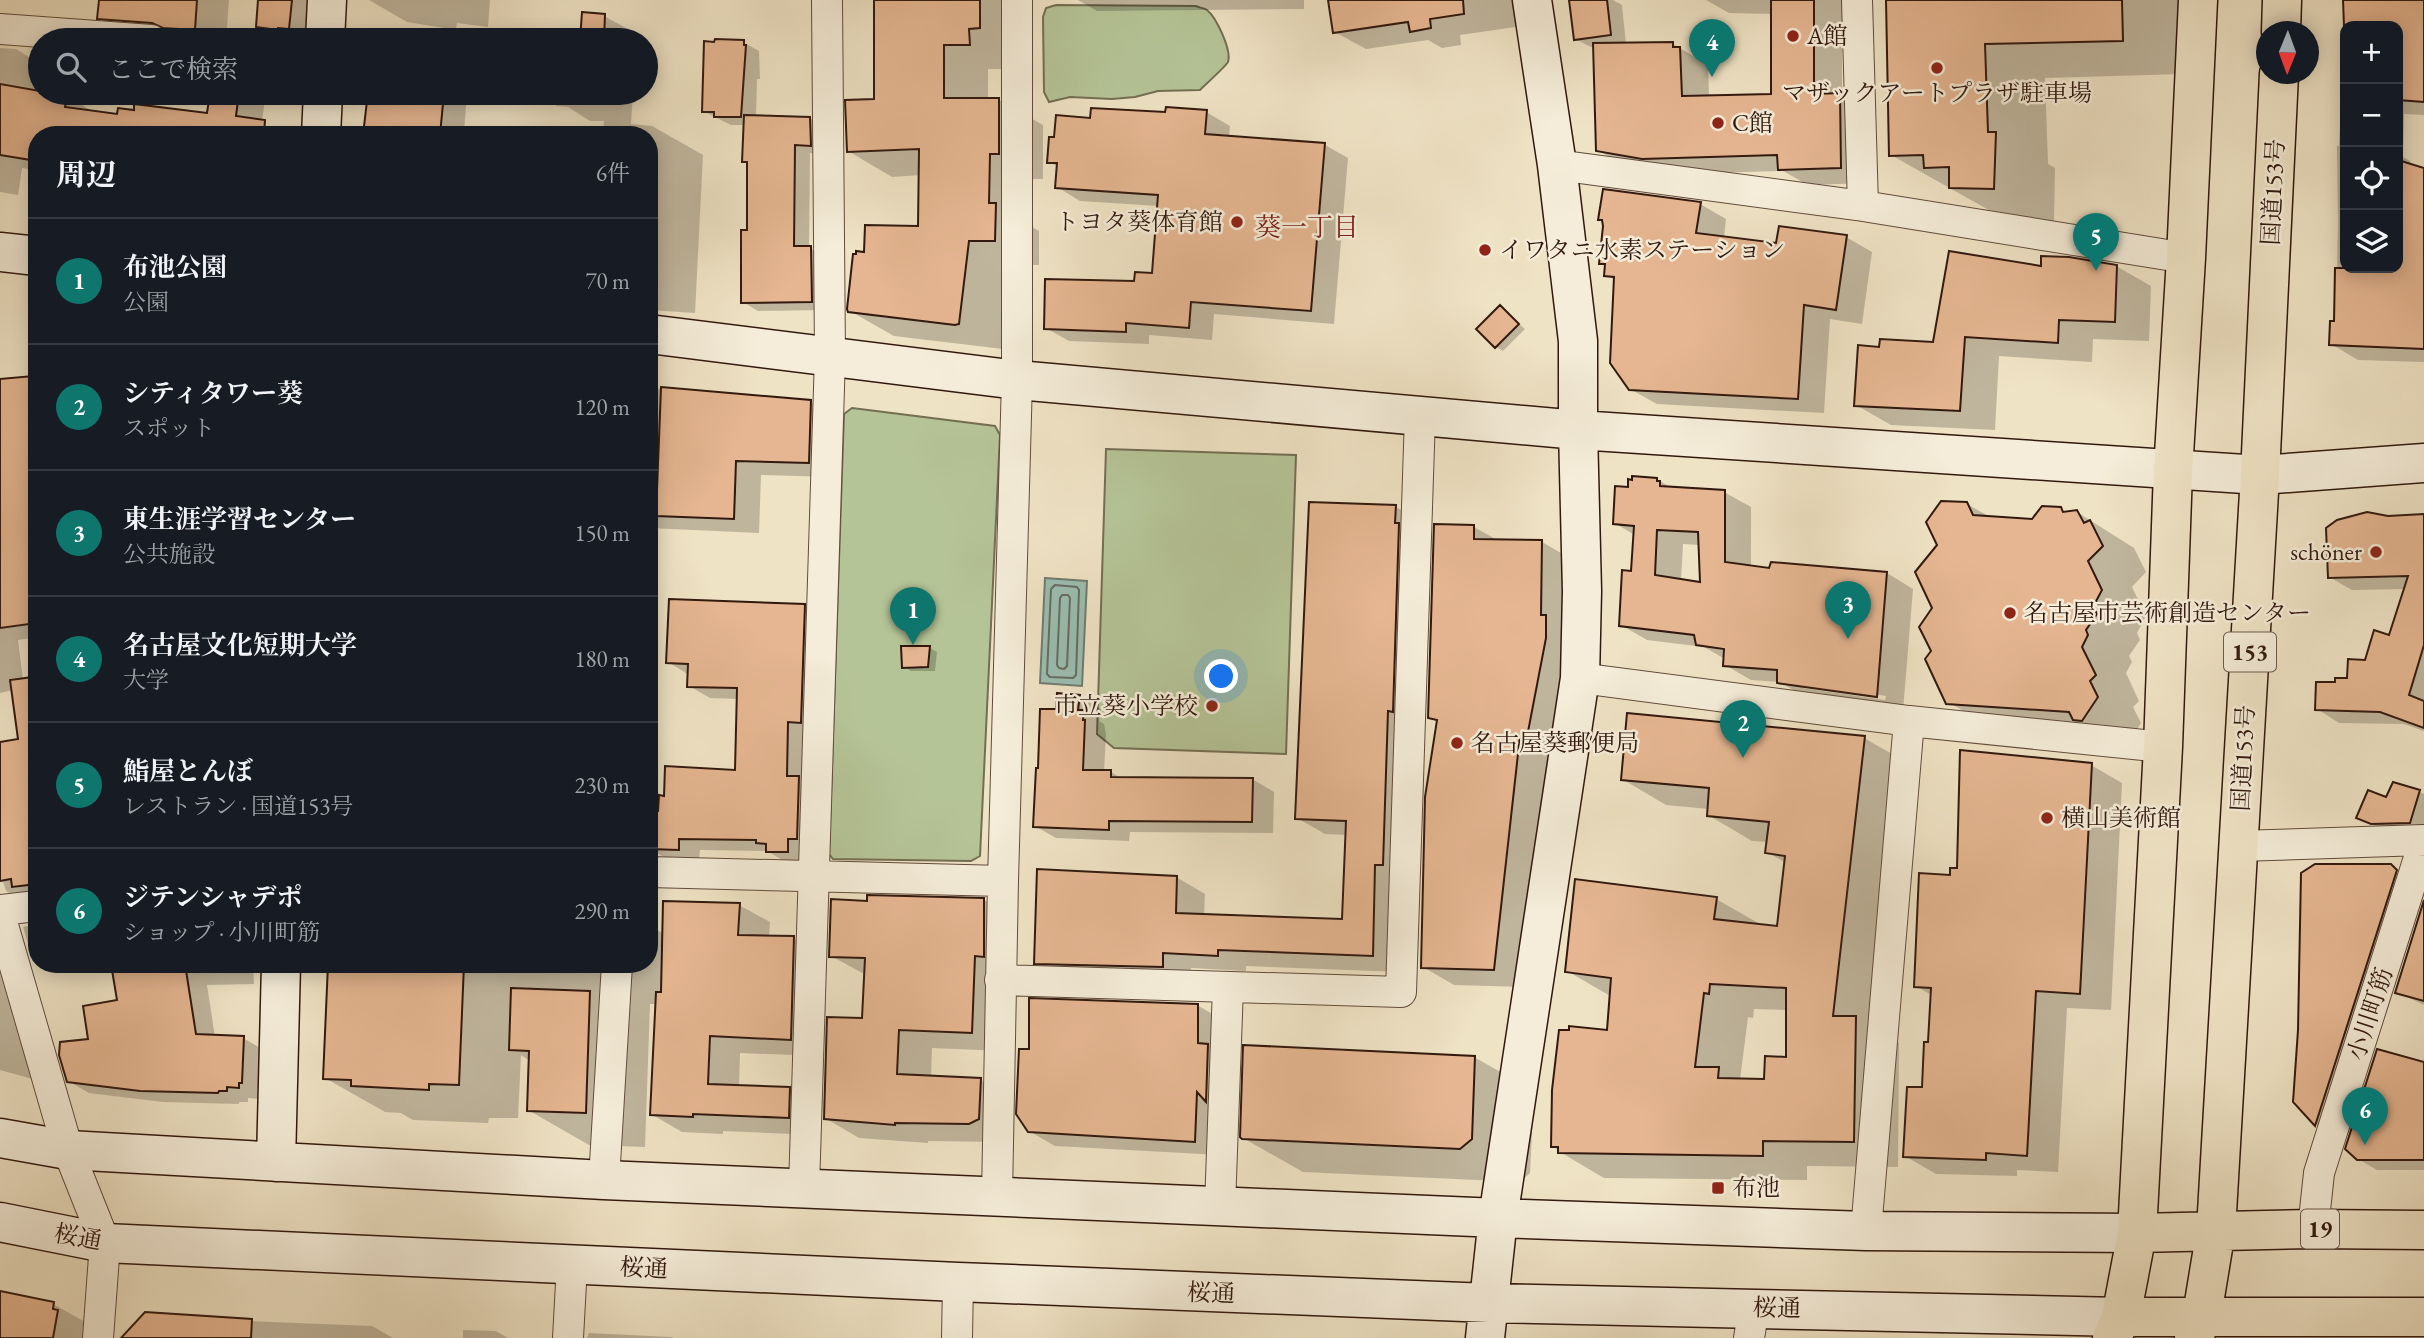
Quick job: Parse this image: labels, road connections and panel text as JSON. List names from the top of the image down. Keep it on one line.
{"streets":{"highway":["国道153号","153","19","桜通"],"street":["小川町筋"]},"crossings":[["国道153号","19"],["国道153号","桜通"],["小川町筋","19"]],"districts":["葵一丁目"],"places":{"other":["A館","マザックアートプラザ駐車場","C館","トヨタ葵体育館","イワタニ水素ステーション","schöner","名古屋市芸術創造センター","市立葵小学校","名古屋葵郵便局","横山美術館"],"transit":["布池"]},"north":"bottom","page":{"pins":["4","5","3","1","2","6"],"map_buttons":["+","−"],"search":"ここで検索","heading":["周辺","6件"],"list":[{"mark":"1","name":"布池公園","note":"公園","value":"70 m"},{"mark":"2","name":"シティタワー葵","note":"スポット","value":"120 m"},{"mark":"3","name":"東生涯学習センター","note":"公共施設","value":"150 m"},{"mark":"4","name":"名古屋文化短期大学","note":"大学","value":"180 m"},{"mark":"5","name":"鮨屋とんぼ","note":"レストラン · 国道153号","value":"230 m"},{"mark":"6","name":"ジテンシャデポ","note":"ショップ · 小川町筋","value":"290 m"}]}}
